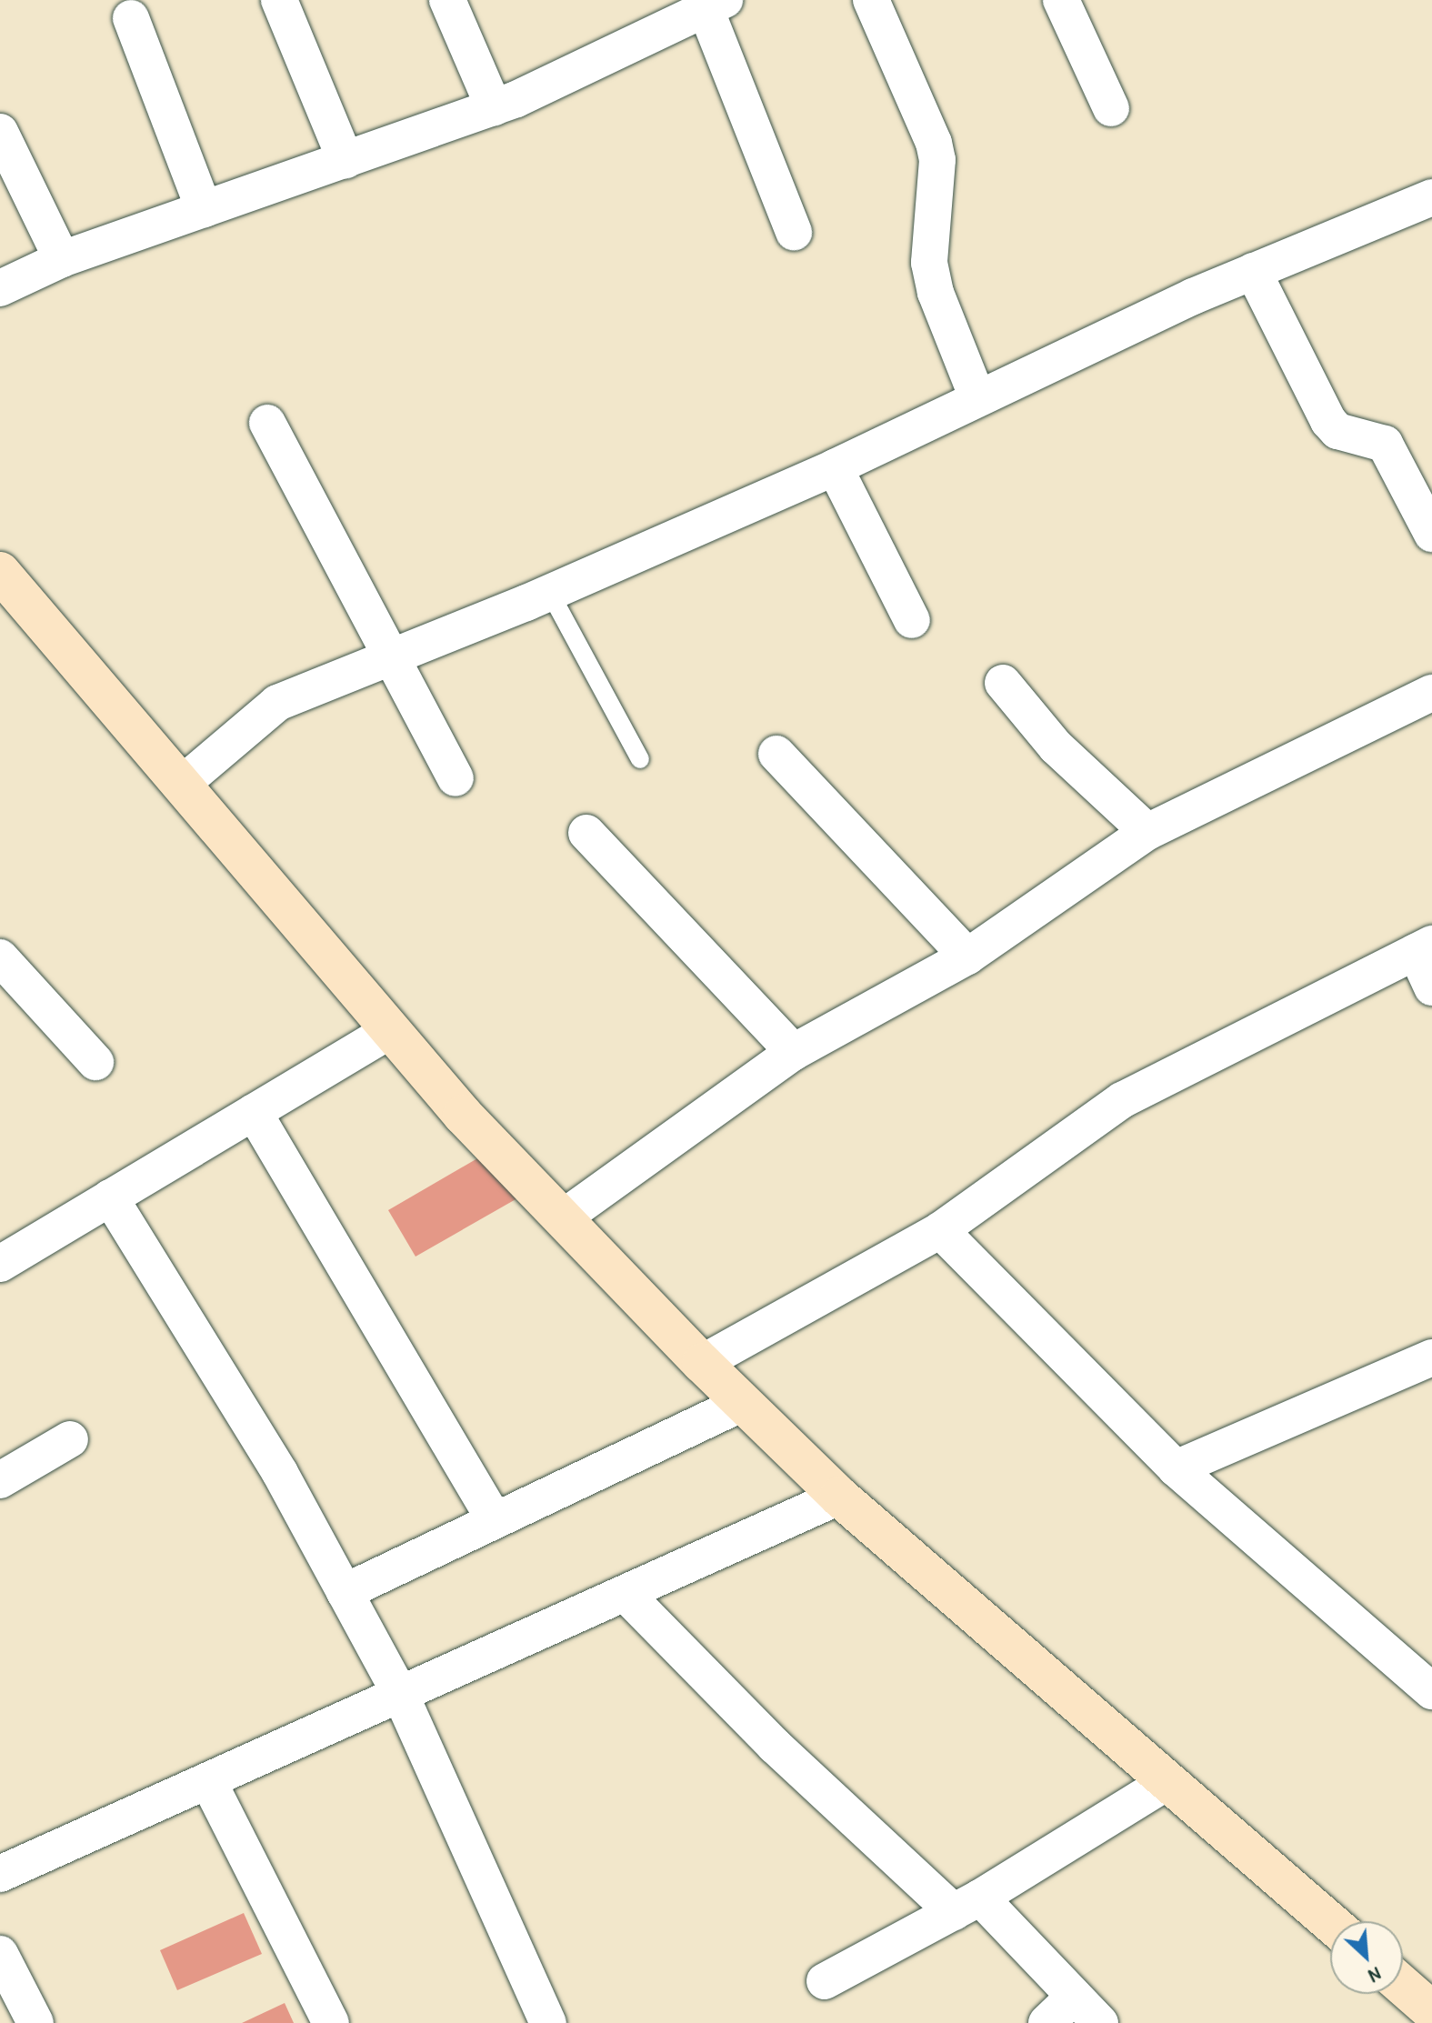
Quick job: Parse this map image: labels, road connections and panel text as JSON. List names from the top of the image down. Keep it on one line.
{"north":"bottom right"}
